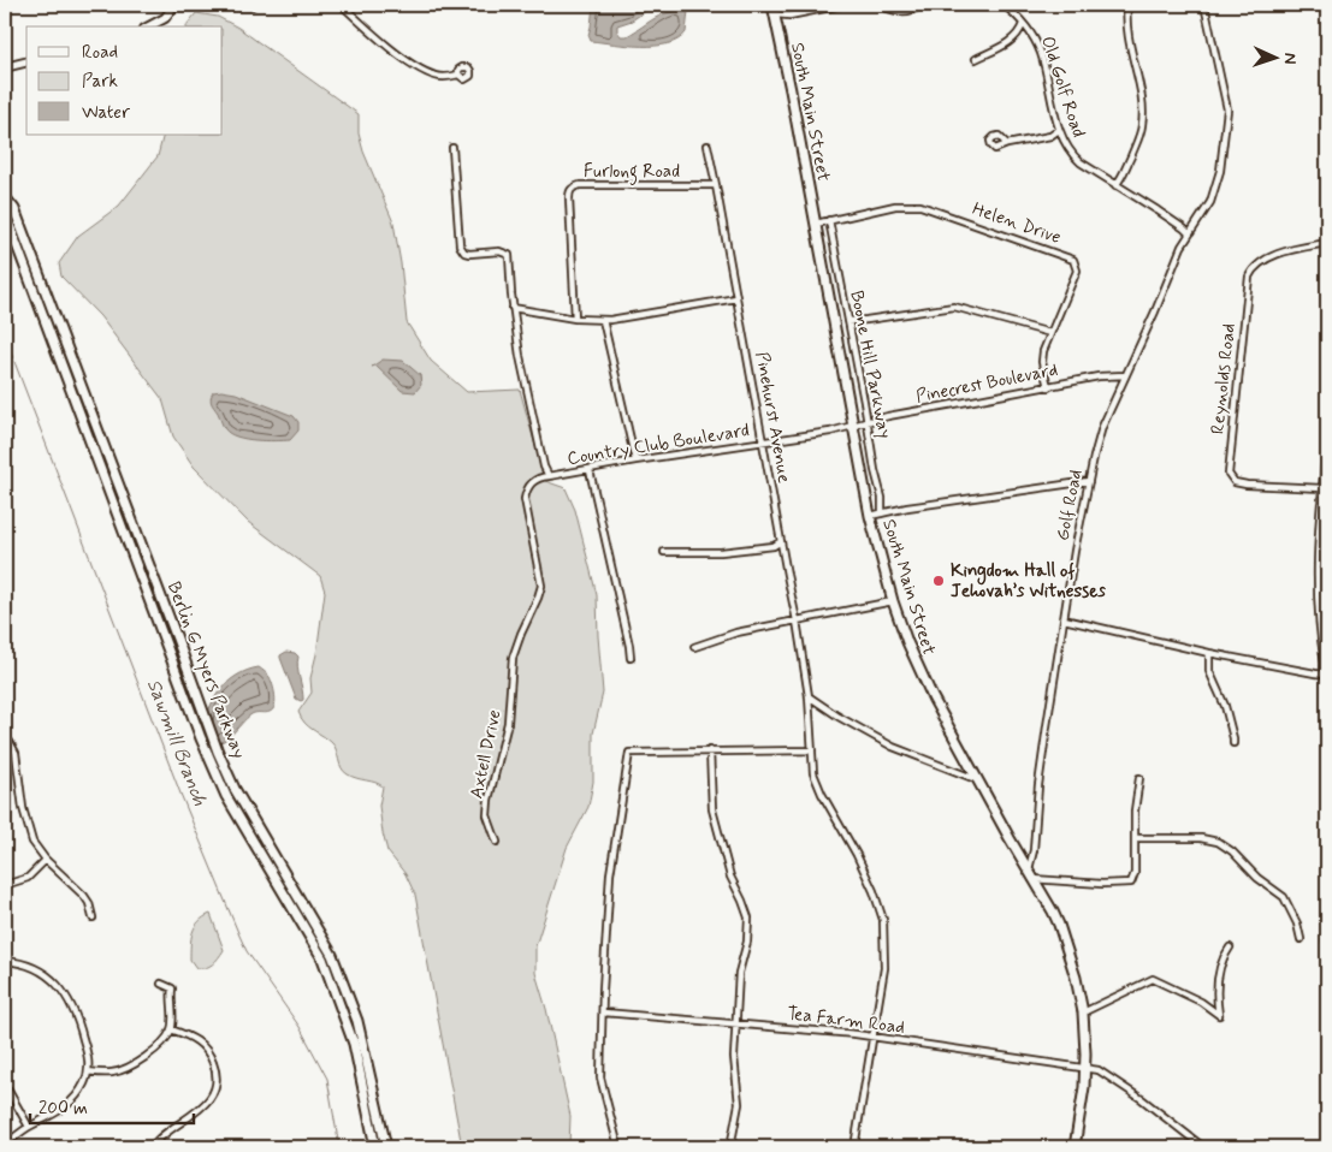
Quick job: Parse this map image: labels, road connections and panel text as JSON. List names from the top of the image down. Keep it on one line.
{"streets":{"main road":["South Main Street","Berlin G Myers Parkway"],"street":["Old Golf Road","Furlong Road","Helen Drive","Boone Hill Parkway","Reynolds Road","Pinecrest Boulevard","Pinehurst Avenue","Country Club Boulevard","Golf Road","Axtell Drive","Tea Farm Road"]},"crossings":[["Old Golf Road","Golf Road"],["South Main Street","Helen Drive"],["South Main Street","Pinecrest Boulevard"],["South Main Street","Country Club Boulevard"],["South Main Street","Golf Road"],["South Main Street","Tea Farm Road"],["Furlong Road","Pinehurst Avenue"],["Helen Drive","Boone Hill Parkway"],["Helen Drive","Pinecrest Boulevard"],["Boone Hill Parkway","Pinecrest Boulevard"],["Pinecrest Boulevard","Country Club Boulevard"],["Pinecrest Boulevard","Golf Road"],["Pinehurst Avenue","Country Club Boulevard"],["Pinehurst Avenue","Tea Farm Road"],["Country Club Boulevard","Axtell Drive"]],"water":["Sawmill Branch"],"places":["Kingdom Hall of Jehovah’s Witnesses"],"legend":["Road","Park","Water"],"scale_bar":"200 m","north":"right"}
